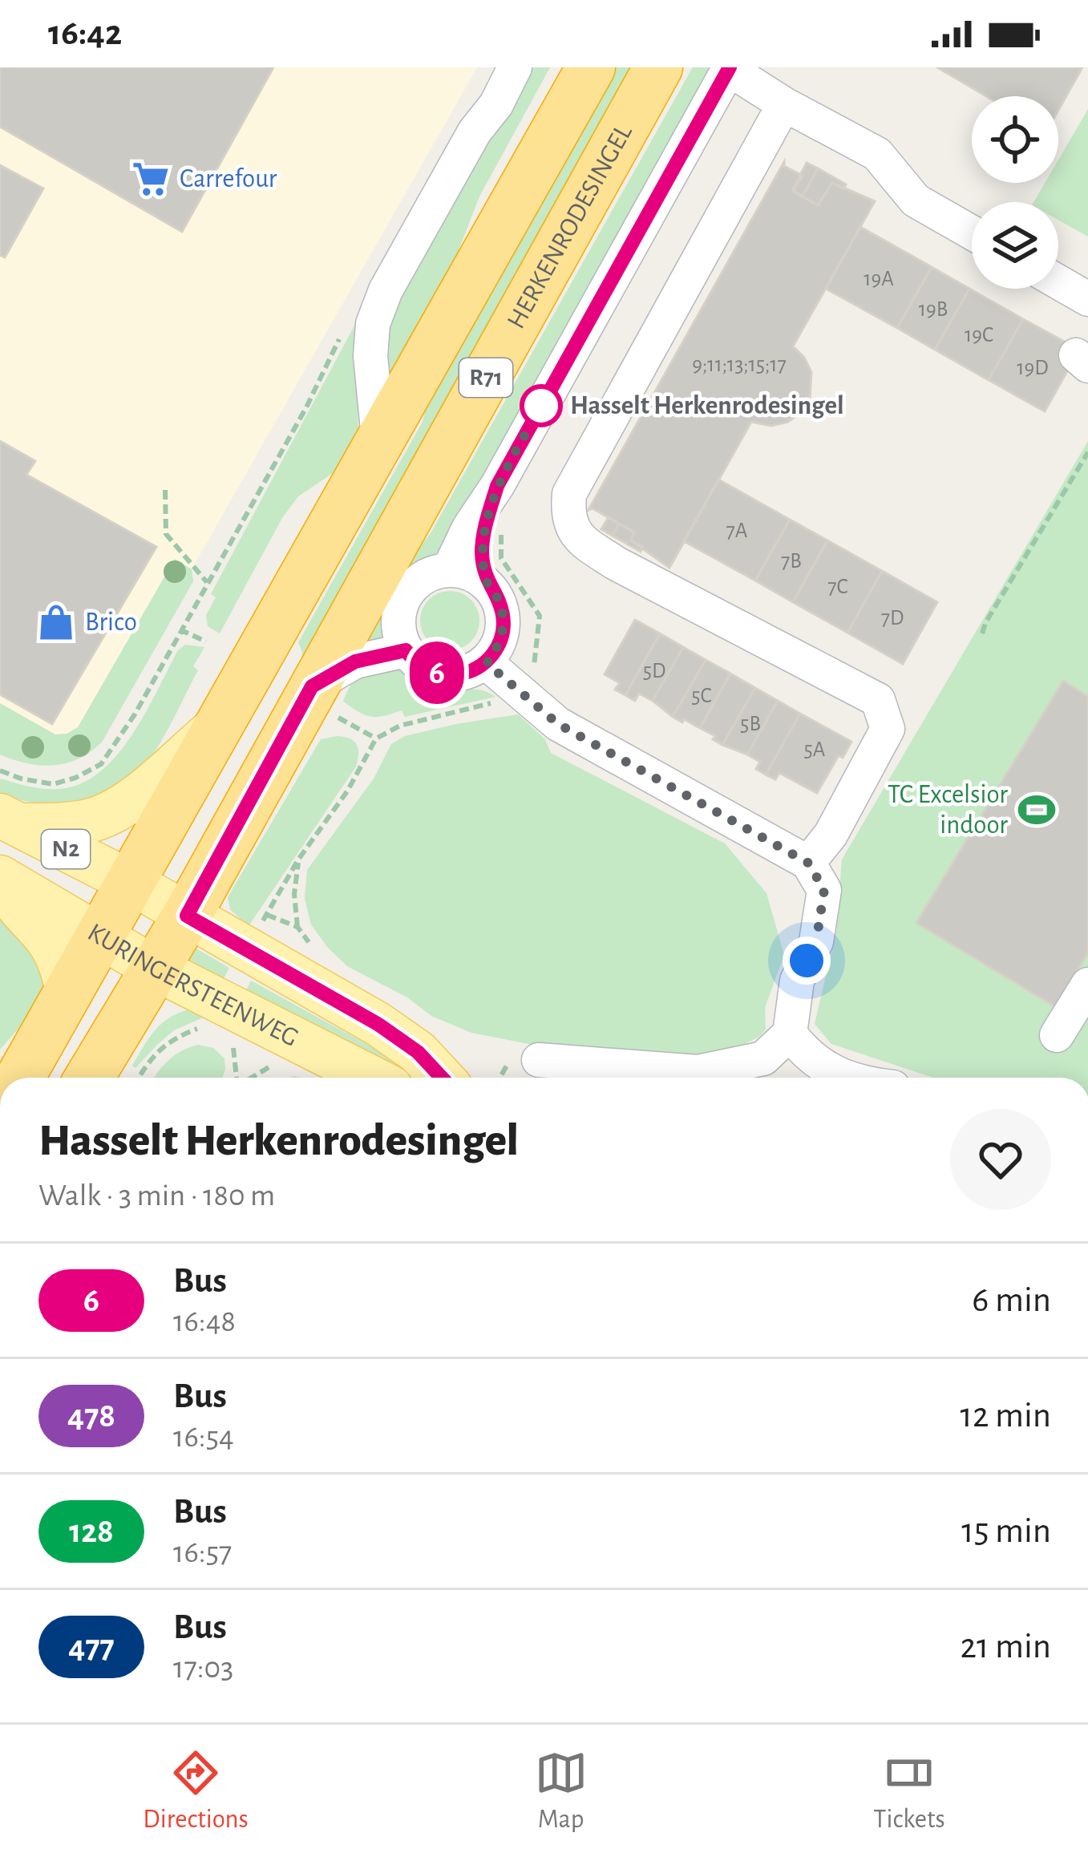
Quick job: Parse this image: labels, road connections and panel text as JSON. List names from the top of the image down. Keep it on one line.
{"streets":{"highway":["HERKENRODESINGEL","R71"],"main road":["N2","KURINGERSTEENWEG"]},"crossings":[["HERKENRODESINGEL","R71"],["HERKENRODESINGEL","KURINGERSTEENWEG"],["R71","KURINGERSTEENWEG"]],"places":{"supermarket":["Carrefour"],"other":["Hasselt Herkenrodesingel"],"shop":["Brico"],"sports":["TC Excelsior indoor"]},"lines":["bus line 6"],"house_numbers":["19A","19B","19C","9;11;13;15;17","19D","7A","7B","7C","7D","5D","5C","5B","5A"],"page":{"status":"16:42","on_map":"6","heading":["Hasselt Herkenrodesingel","Walk · 3 min · 180 m"],"list":[{"mark":"6","name":"Bus","note":"16:48","value":"6 min"},{"mark":"478","name":"Bus","note":"16:54","value":"12 min"},{"mark":"128","name":"Bus","note":"16:57","value":"15 min"},{"mark":"477","name":"Bus","note":"17:03","value":"21 min"}],"tabs":["Directions","Map","Tickets"]}}
